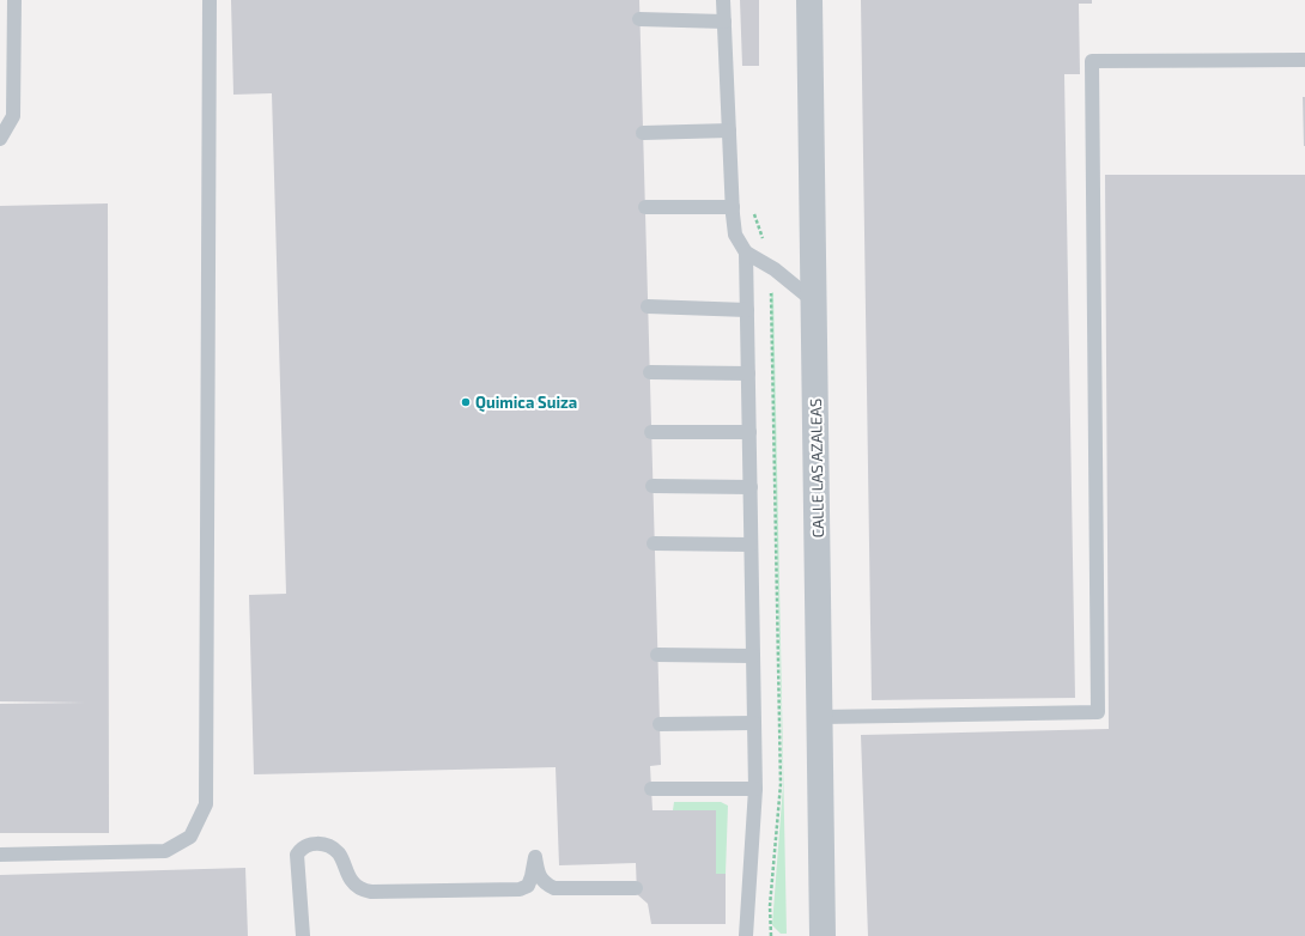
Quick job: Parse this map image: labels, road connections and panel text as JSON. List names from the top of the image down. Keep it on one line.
{"streets":{"street":["CALLE LAS AZALEAS"]},"places":["Quimica Suiza"]}
